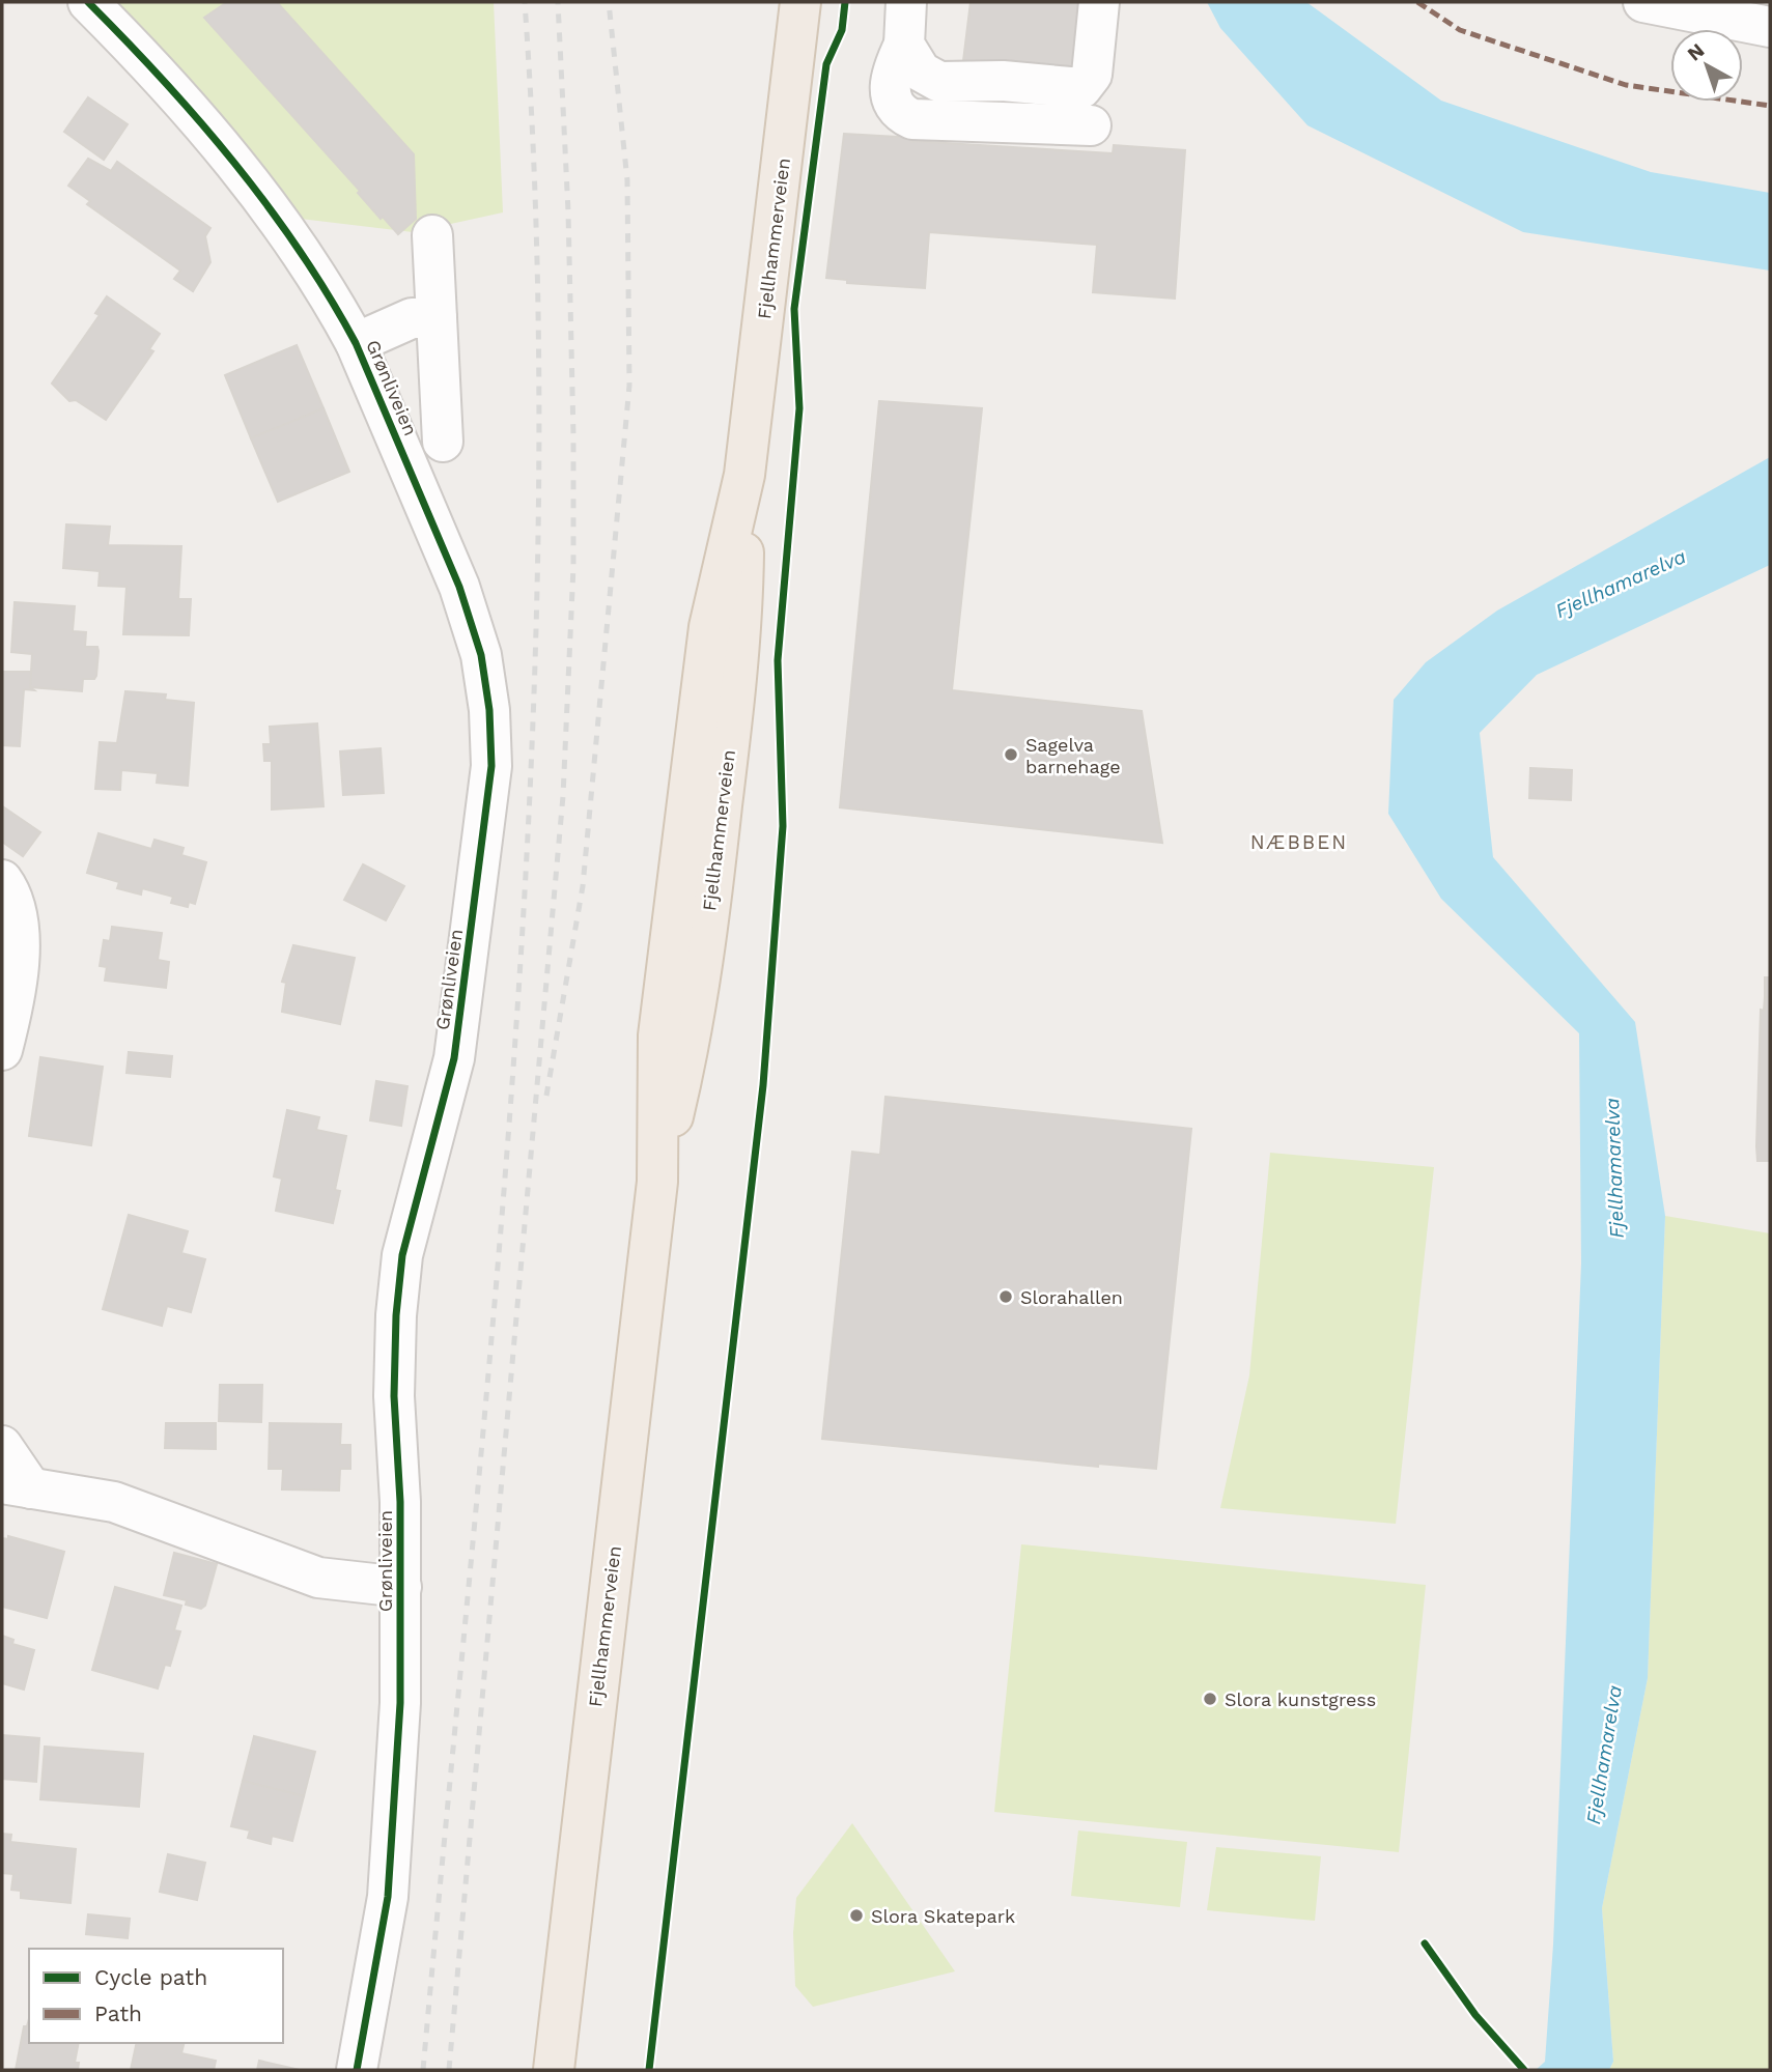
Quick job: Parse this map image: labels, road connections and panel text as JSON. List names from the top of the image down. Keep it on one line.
{"streets":{"main road":["Fjellhammerveien"],"street":["Grønliveien"]},"districts":["NÆBBEN"],"water":["Fjellhamarelva"],"places":["Sagelva barnehage","Slorahallen","Slora kunstgress","Slora Skatepark"],"legend":["Cycle path","Path"],"north":"top left"}
